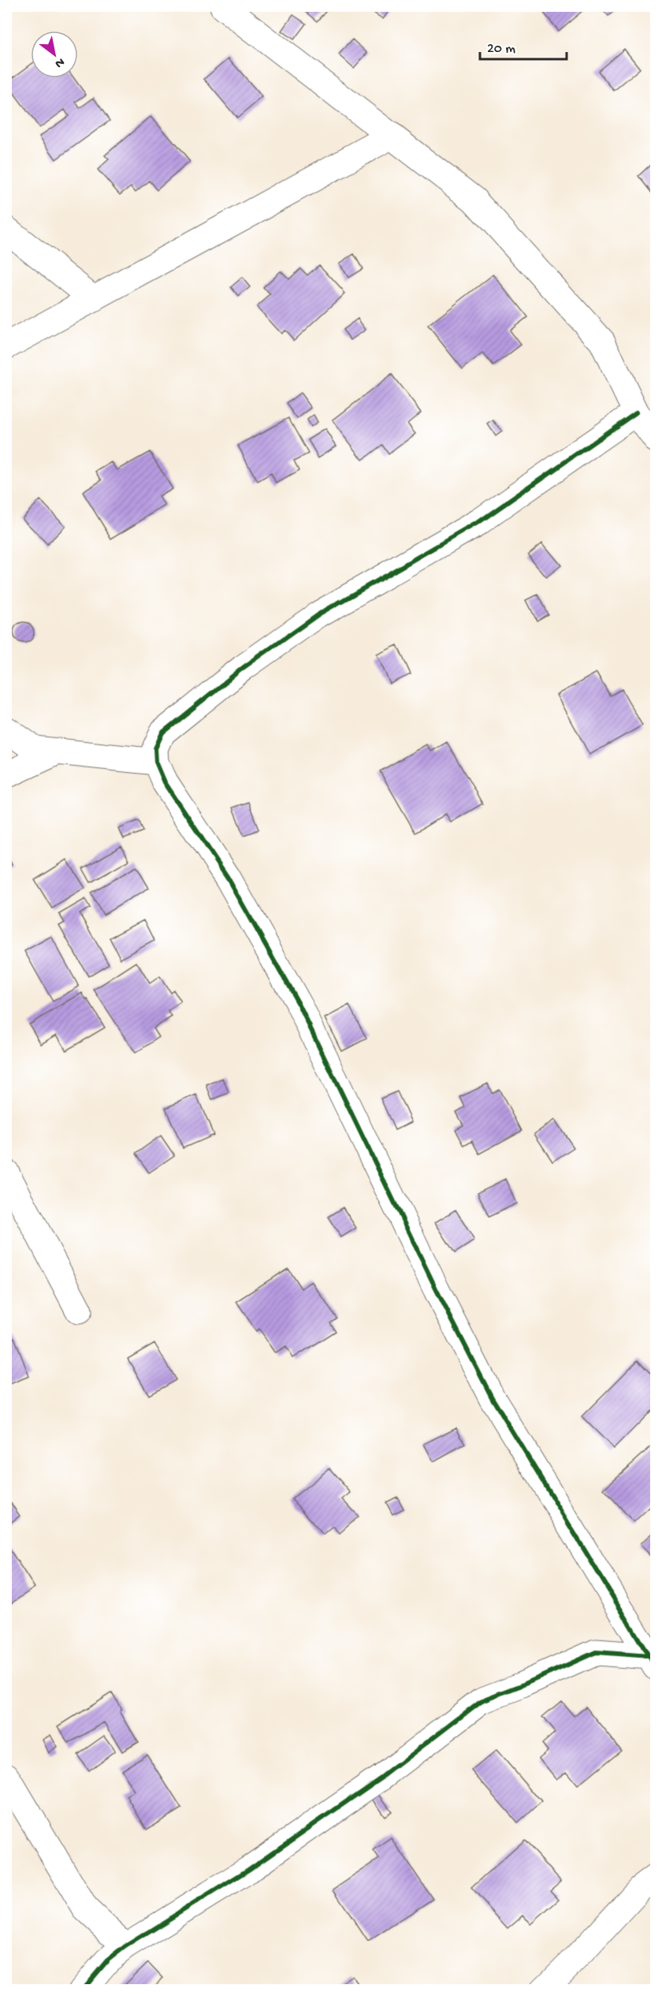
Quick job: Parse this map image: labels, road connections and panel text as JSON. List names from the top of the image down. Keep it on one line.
{"scale_bar":"20 m","north":"bottom right"}
